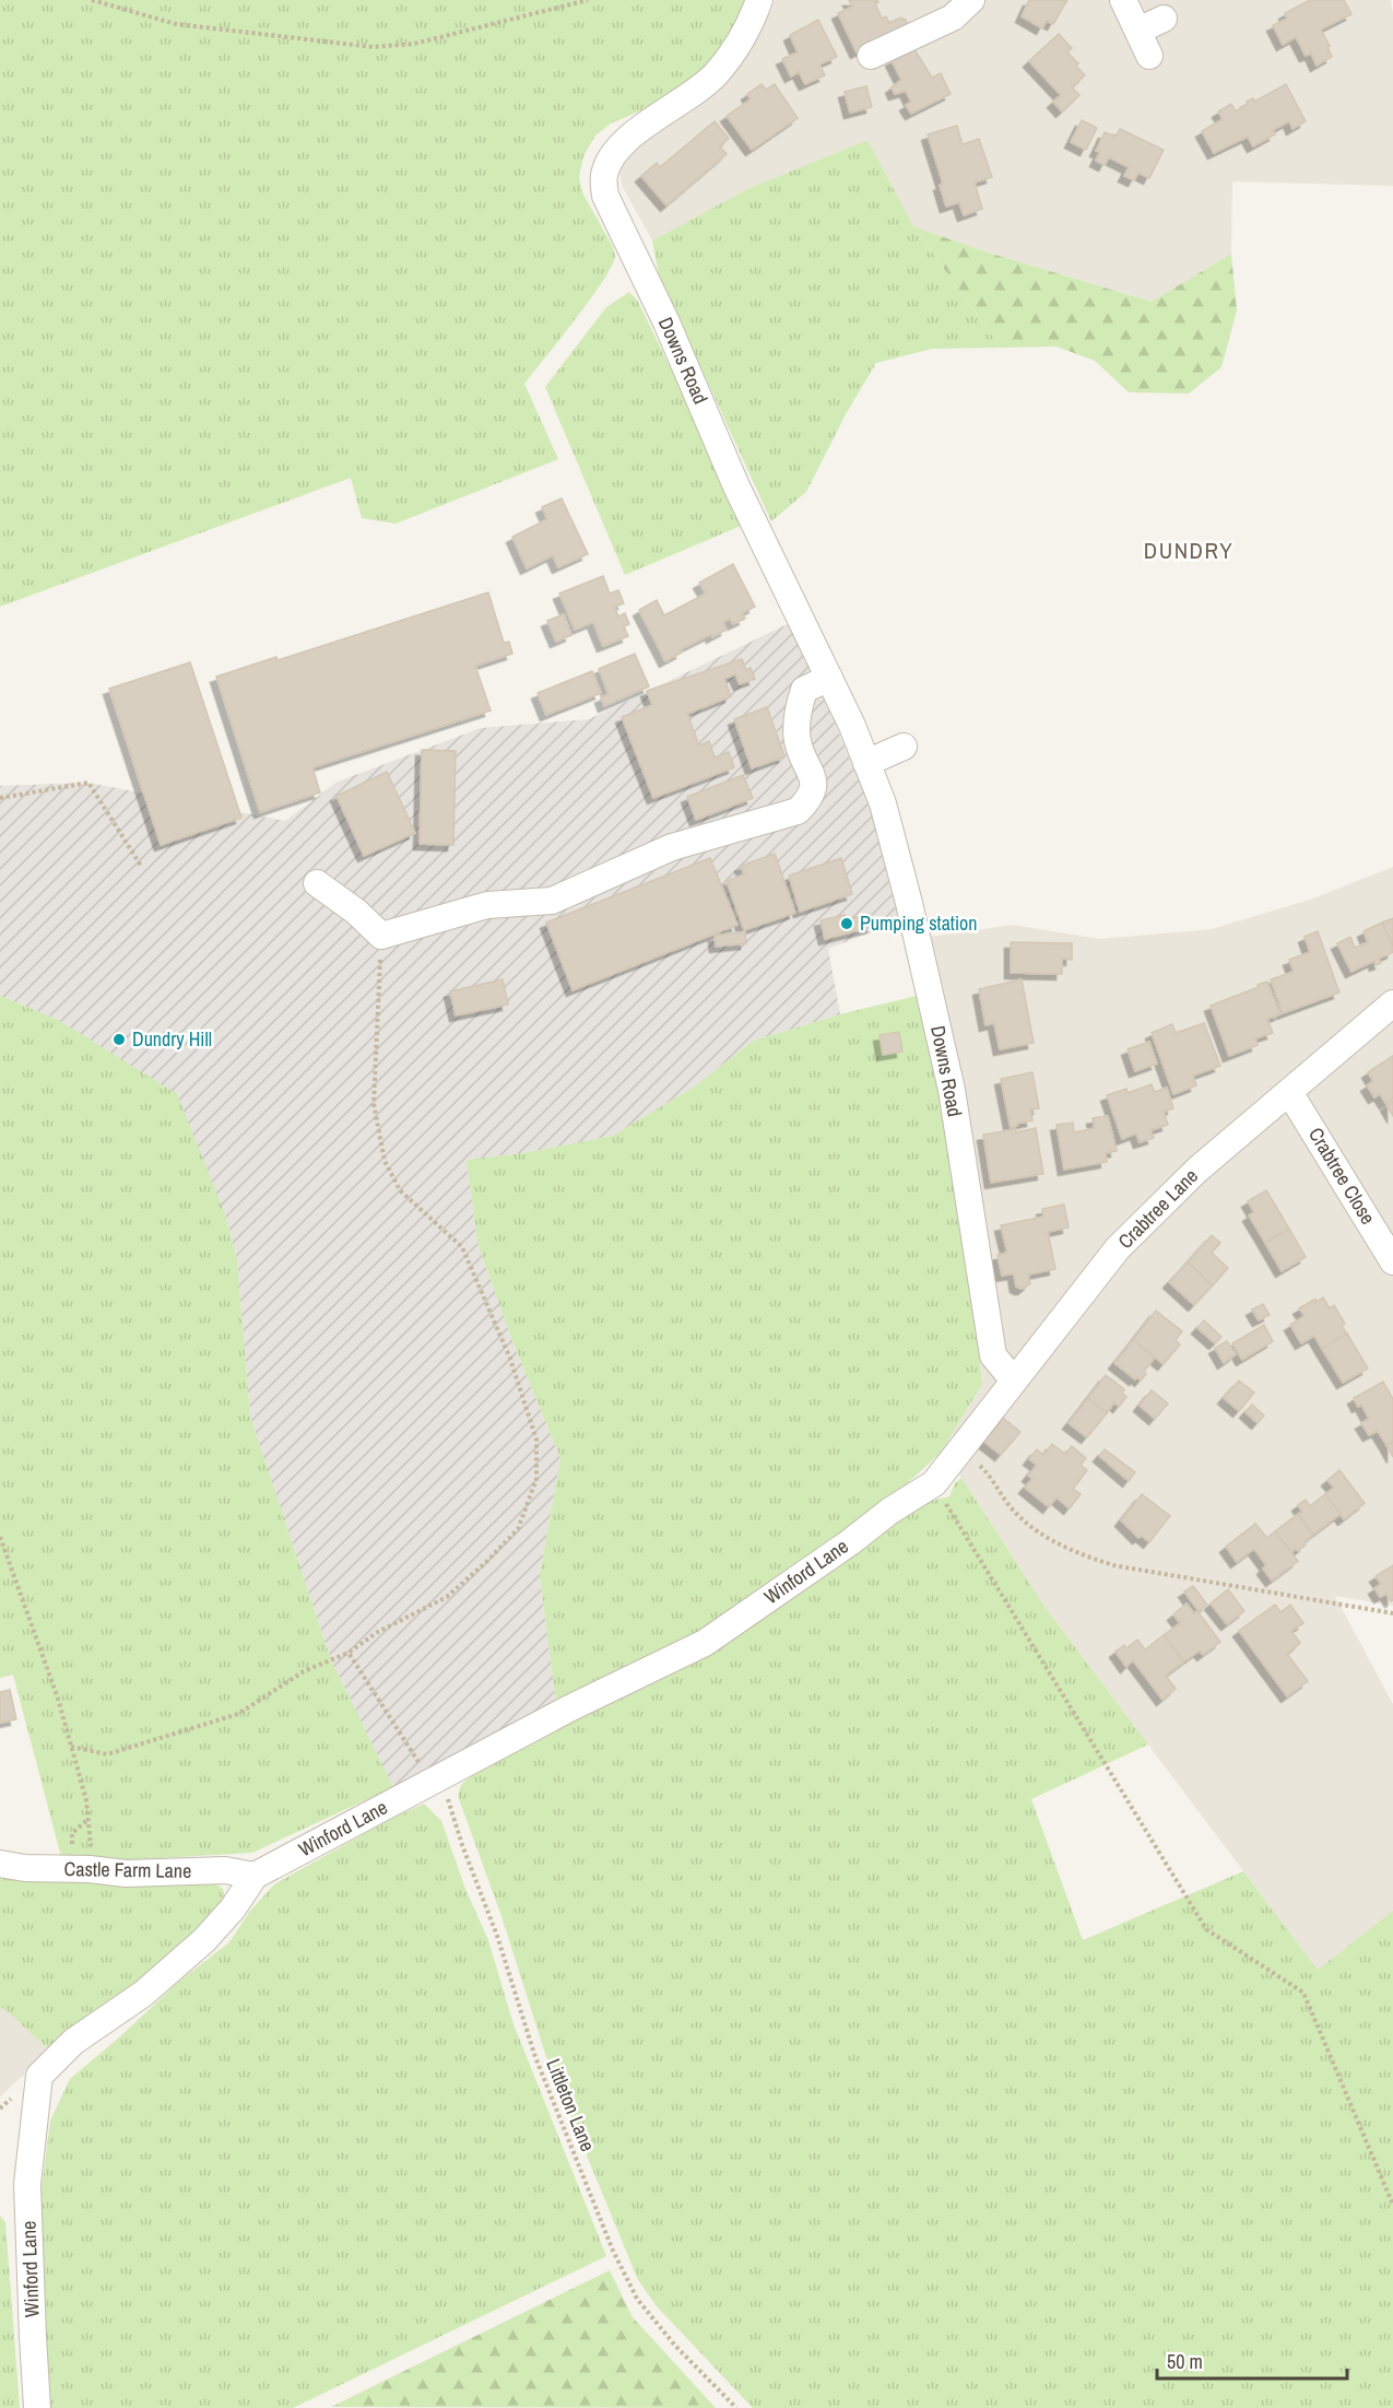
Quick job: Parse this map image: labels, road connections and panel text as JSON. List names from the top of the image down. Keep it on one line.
{"streets":{"street":["Downs Road","Crabtree Close","Crabtree Lane","Winford Lane","Castle Farm Lane"],"path":["Littleton Lane"]},"crossings":[["Downs Road","Crabtree Lane"],["Crabtree Close","Crabtree Lane"],["Crabtree Lane","Winford Lane"],["Winford Lane","Castle Farm Lane"],["Winford Lane","Littleton Lane"]],"districts":["DUNDRY"],"places":["Pumping station","Dundry Hill"],"scale_bar":"50 m"}
